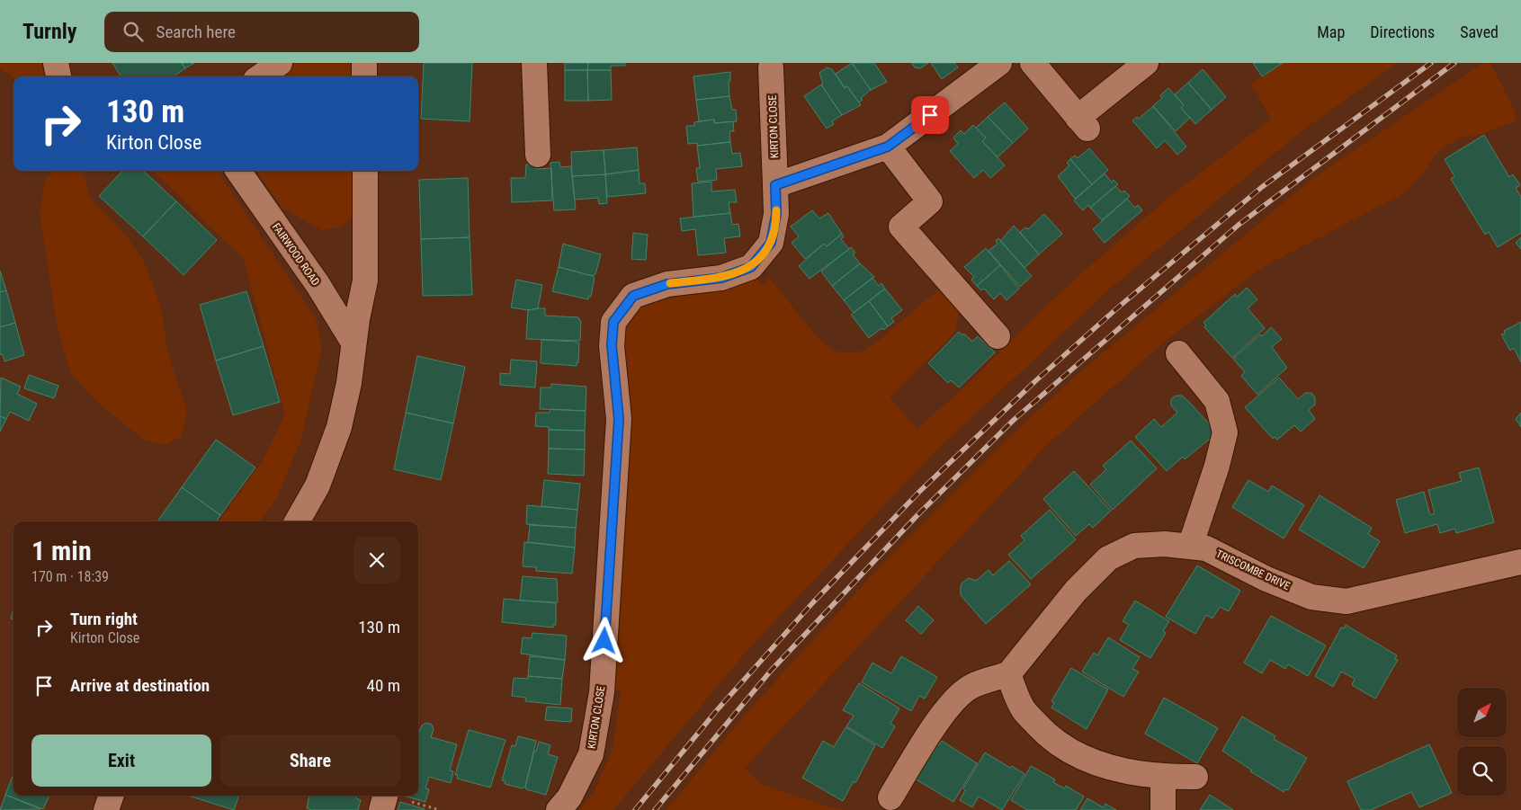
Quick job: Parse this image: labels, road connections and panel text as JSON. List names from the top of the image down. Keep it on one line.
{"streets":{"street":["KIRTON CLOSE","FAIRWOOD ROAD","TRISCOMBE DRIVE"]},"north":"top right","page":{"header":"Turnly","search":"Search here","nav":["Map","Directions","Saved"],"turn":["130 m","Kirton Close"],"heading":["1 min","170 m · 18:39"],"list":[{"name":"Turn right","note":"Kirton Close","value":"130 m"},{"name":"Arrive at destination","value":"40 m"}],"buttons":["Exit","Share"]}}
